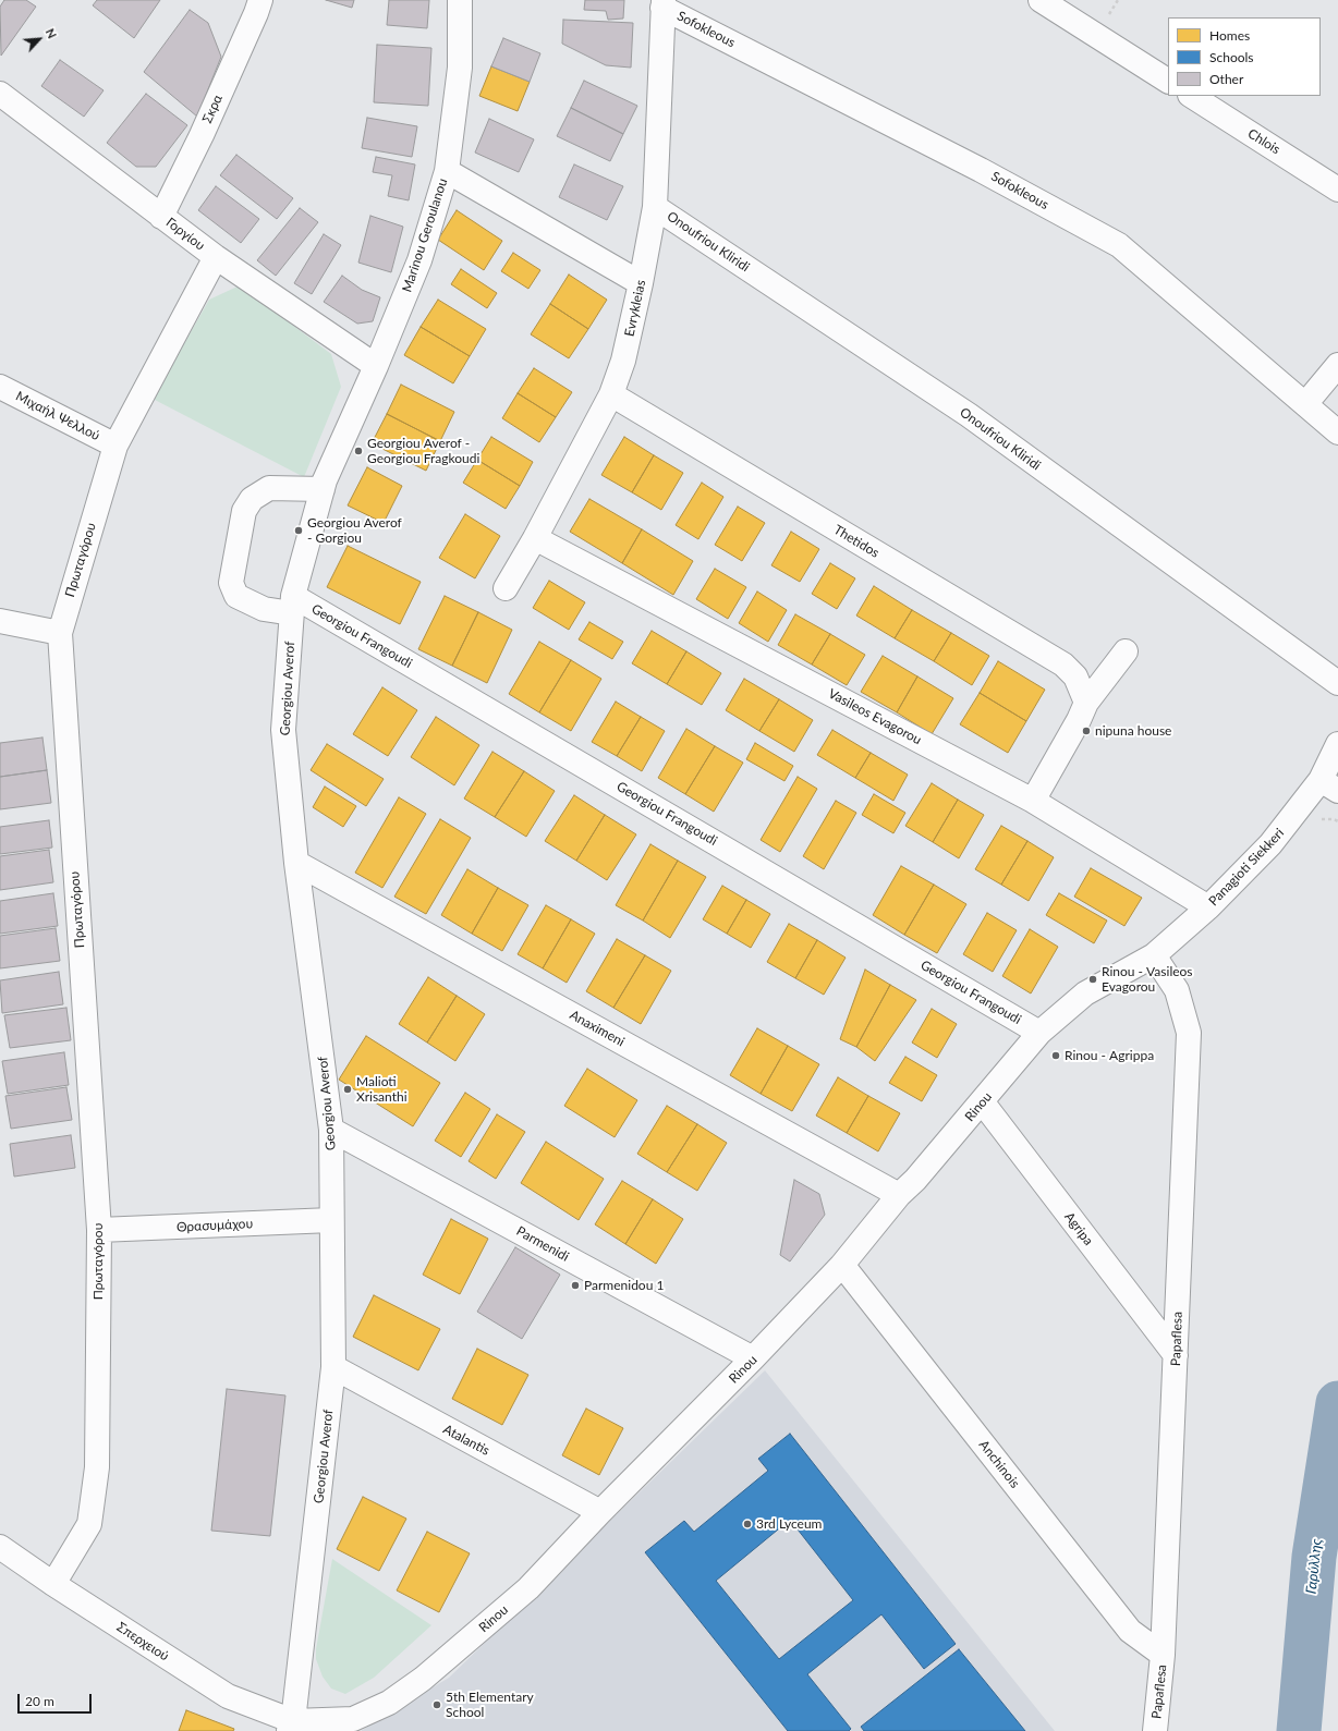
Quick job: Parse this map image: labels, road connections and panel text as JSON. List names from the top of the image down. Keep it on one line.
{"streets":{"street":["Sofokleous","Σκρα","Chlois","Γοργίου","Marinou Geroulanou","Onoufriou Kliridi","Evrykleias","Μιχαήλ Ψελλού","Thetidos","Πρωταγόρου","Georgiou Frangoudi","Georgiou Averof","Vasileos Evagorou","Panagioti Siekkeri","Anaximeni","Rinou","Θρασυμάχου","Agripa","Parmenidi","Papaflesa","Atalantis","Anchinois","Σπερχειού"]},"crossings":[["Sofokleous","Evrykleias"],["Σκρα","Γοργίου"],["Γοργίου","Marinou Geroulanou"],["Γοργίου","Πρωταγόρου"],["Marinou Geroulanou","Georgiou Averof"],["Onoufriou Kliridi","Evrykleias"],["Evrykleias","Thetidos"],["Evrykleias","Vasileos Evagorou"],["Μιχαήλ Ψελλού","Πρωταγόρου"],["Πρωταγόρου","Θρασυμάχου"],["Πρωταγόρου","Σπερχειού"],["Georgiou Frangoudi","Georgiou Averof"],["Georgiou Frangoudi","Rinou"],["Georgiou Averof","Anaximeni"],["Georgiou Averof","Rinou"],["Georgiou Averof","Θρασυμάχου"],["Georgiou Averof","Parmenidi"],["Georgiou Averof","Atalantis"],["Georgiou Averof","Σπερχειού"],["Vasileos Evagorou","Panagioti Siekkeri"],["Panagioti Siekkeri","Rinou"],["Panagioti Siekkeri","Papaflesa"],["Anaximeni","Rinou"],["Rinou","Agripa"],["Rinou","Parmenidi"],["Rinou","Papaflesa"],["Rinou","Atalantis"],["Rinou","Anchinois"],["Rinou","Σπερχειού"],["Agripa","Papaflesa"],["Papaflesa","Anchinois"]],"water":["Γαρύλλης"],"places":["Georgiou Averof - Georgiou Fragkoudi","Georgiou Averof - Gorgiou","nipuna house","Rinou - Vasileos Evagorou","Rinou - Agrippa","Malioti Xrisanthi","Parmenidou 1","3rd Lyceum","5th Elementary School"],"legend":["Homes","Schools","Other"],"scale_bar":"20 m","north":"top right"}
